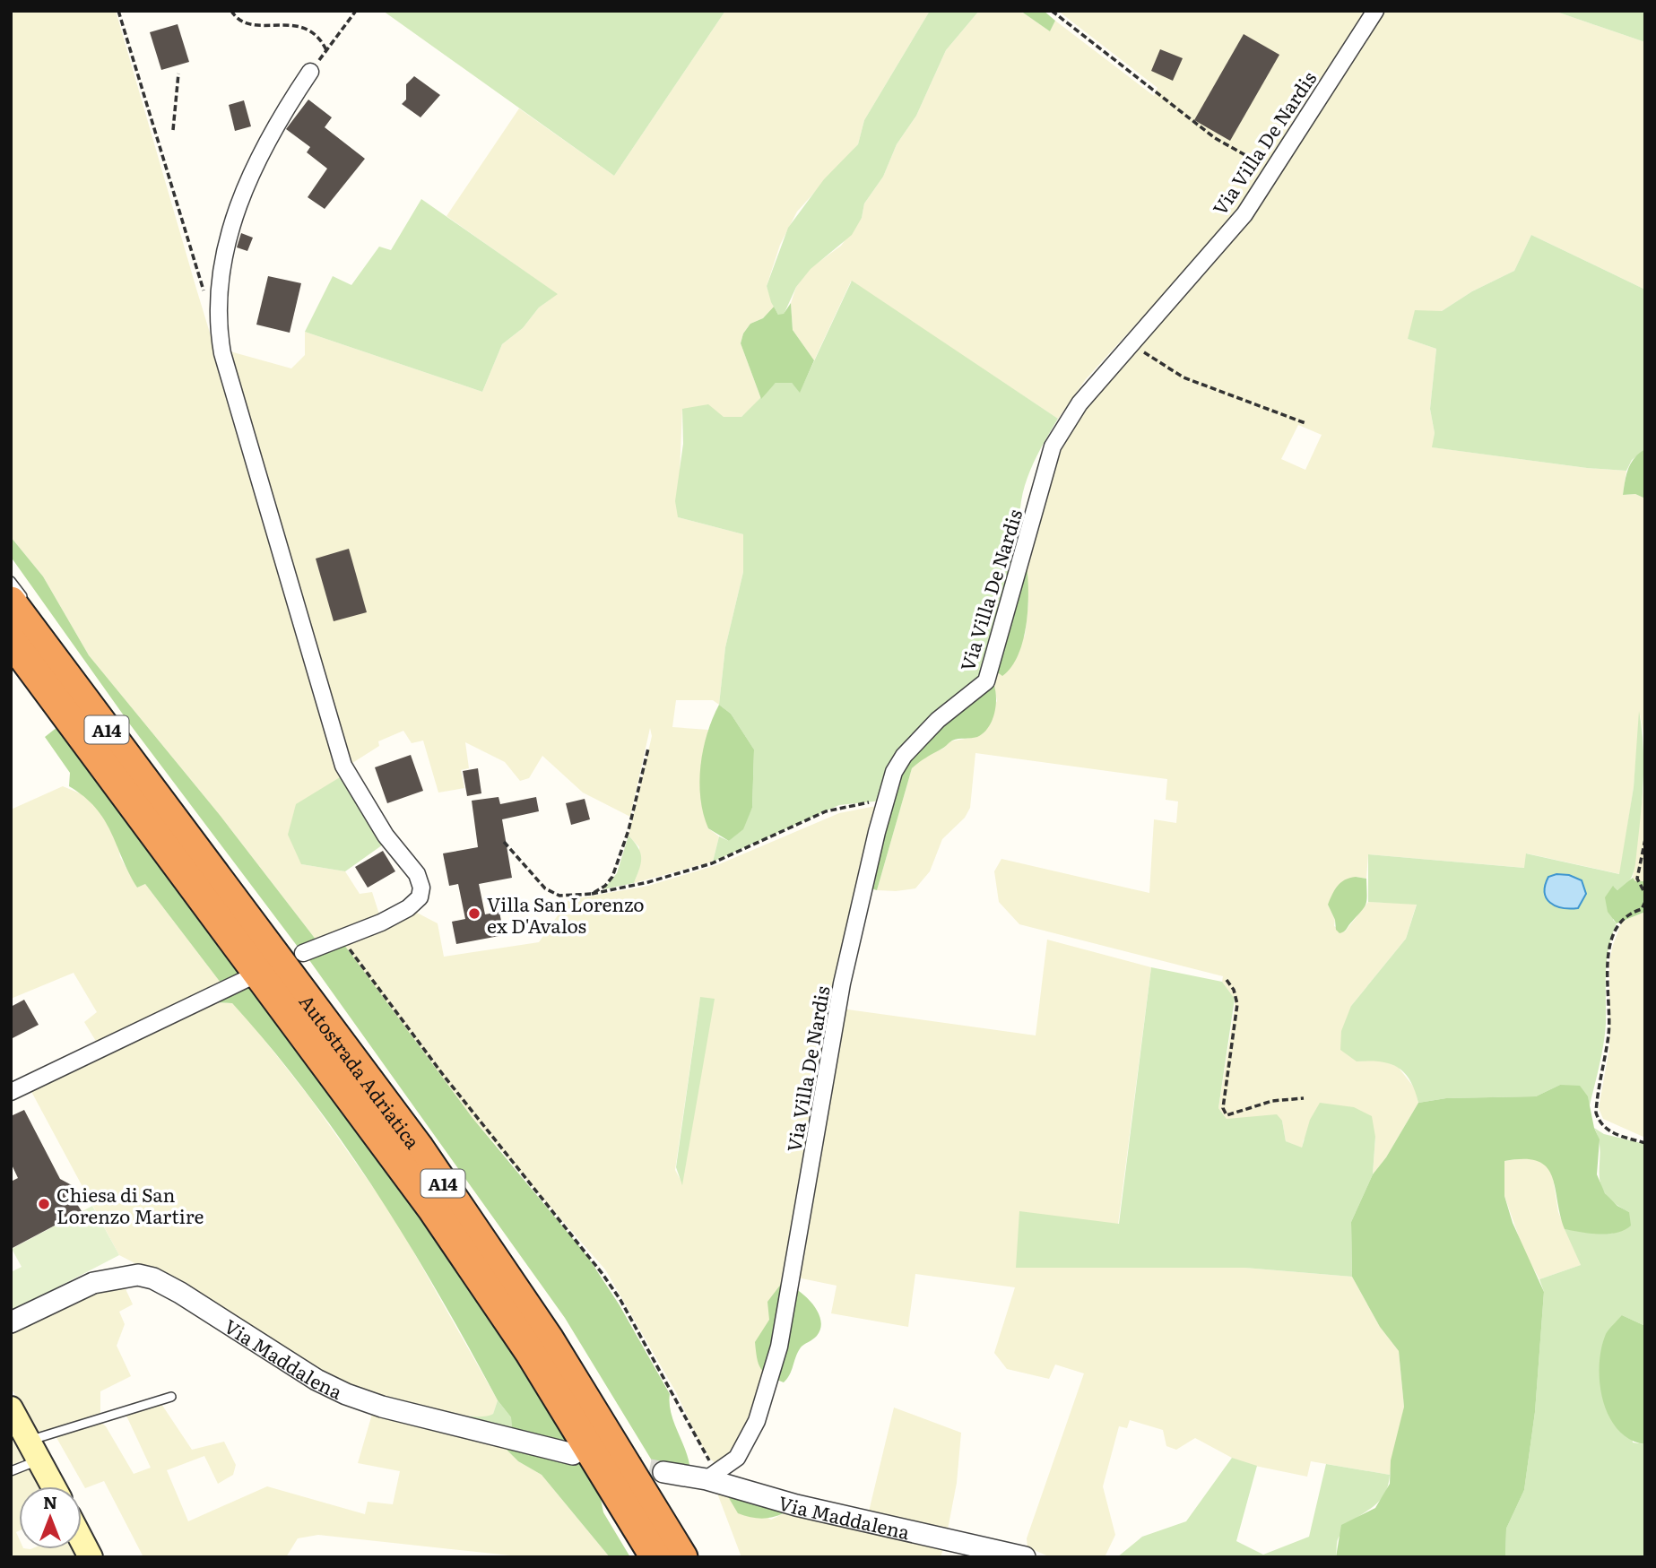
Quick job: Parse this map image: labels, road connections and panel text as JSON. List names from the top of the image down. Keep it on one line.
{"streets":{"highway":["A14","Autostrada Adriatica"],"street":["Via Villa De Nardis","Via Maddalena"]},"crossings":[["Via Villa De Nardis","Via Maddalena"]],"places":["Villa San Lorenzo ex D'Avalos","Chiesa di San Lorenzo Martire"],"north":"top"}
